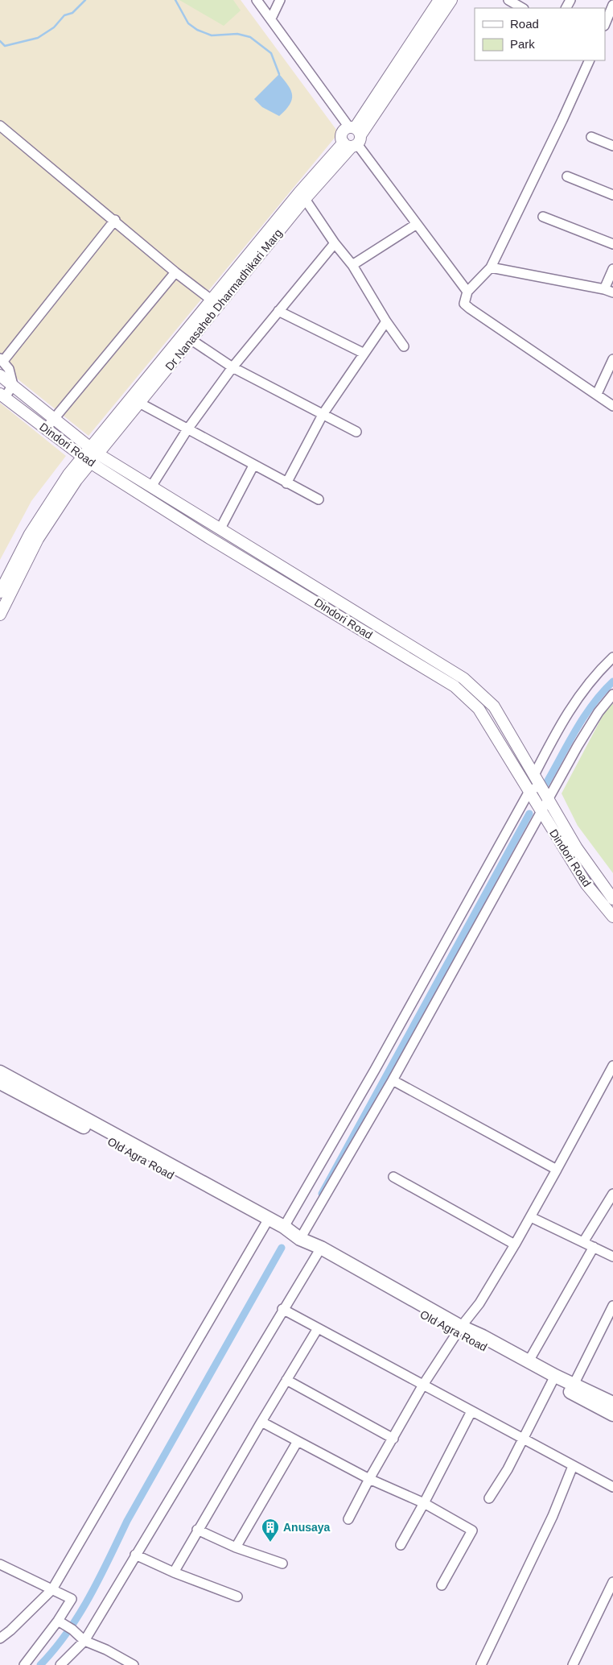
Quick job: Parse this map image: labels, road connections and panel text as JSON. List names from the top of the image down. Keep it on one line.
{"streets":{"highway":["Old Agra Road"],"main road":["Dr Nanasaheb Dharmadhikari Marg","Dindori Road"]},"crossings":[["Dr Nanasaheb Dharmadhikari Marg","Dindori Road"]],"places":{"building":["Anusaya"]},"legend":["Road","Park"]}
